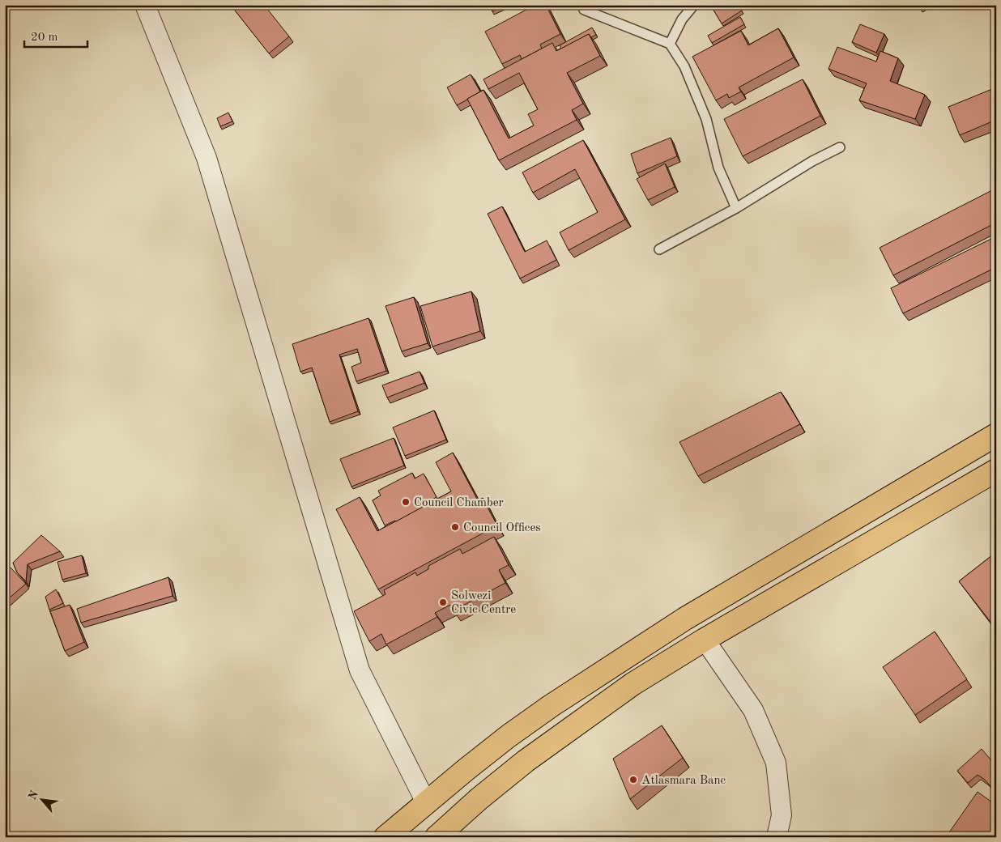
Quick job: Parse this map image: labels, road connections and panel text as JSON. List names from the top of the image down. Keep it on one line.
{"places":["Council Chamber","Council Offices","Solwezi Civic Centre","Atlasmara Banc"],"scale_bar":"20 m","north":"top left"}
